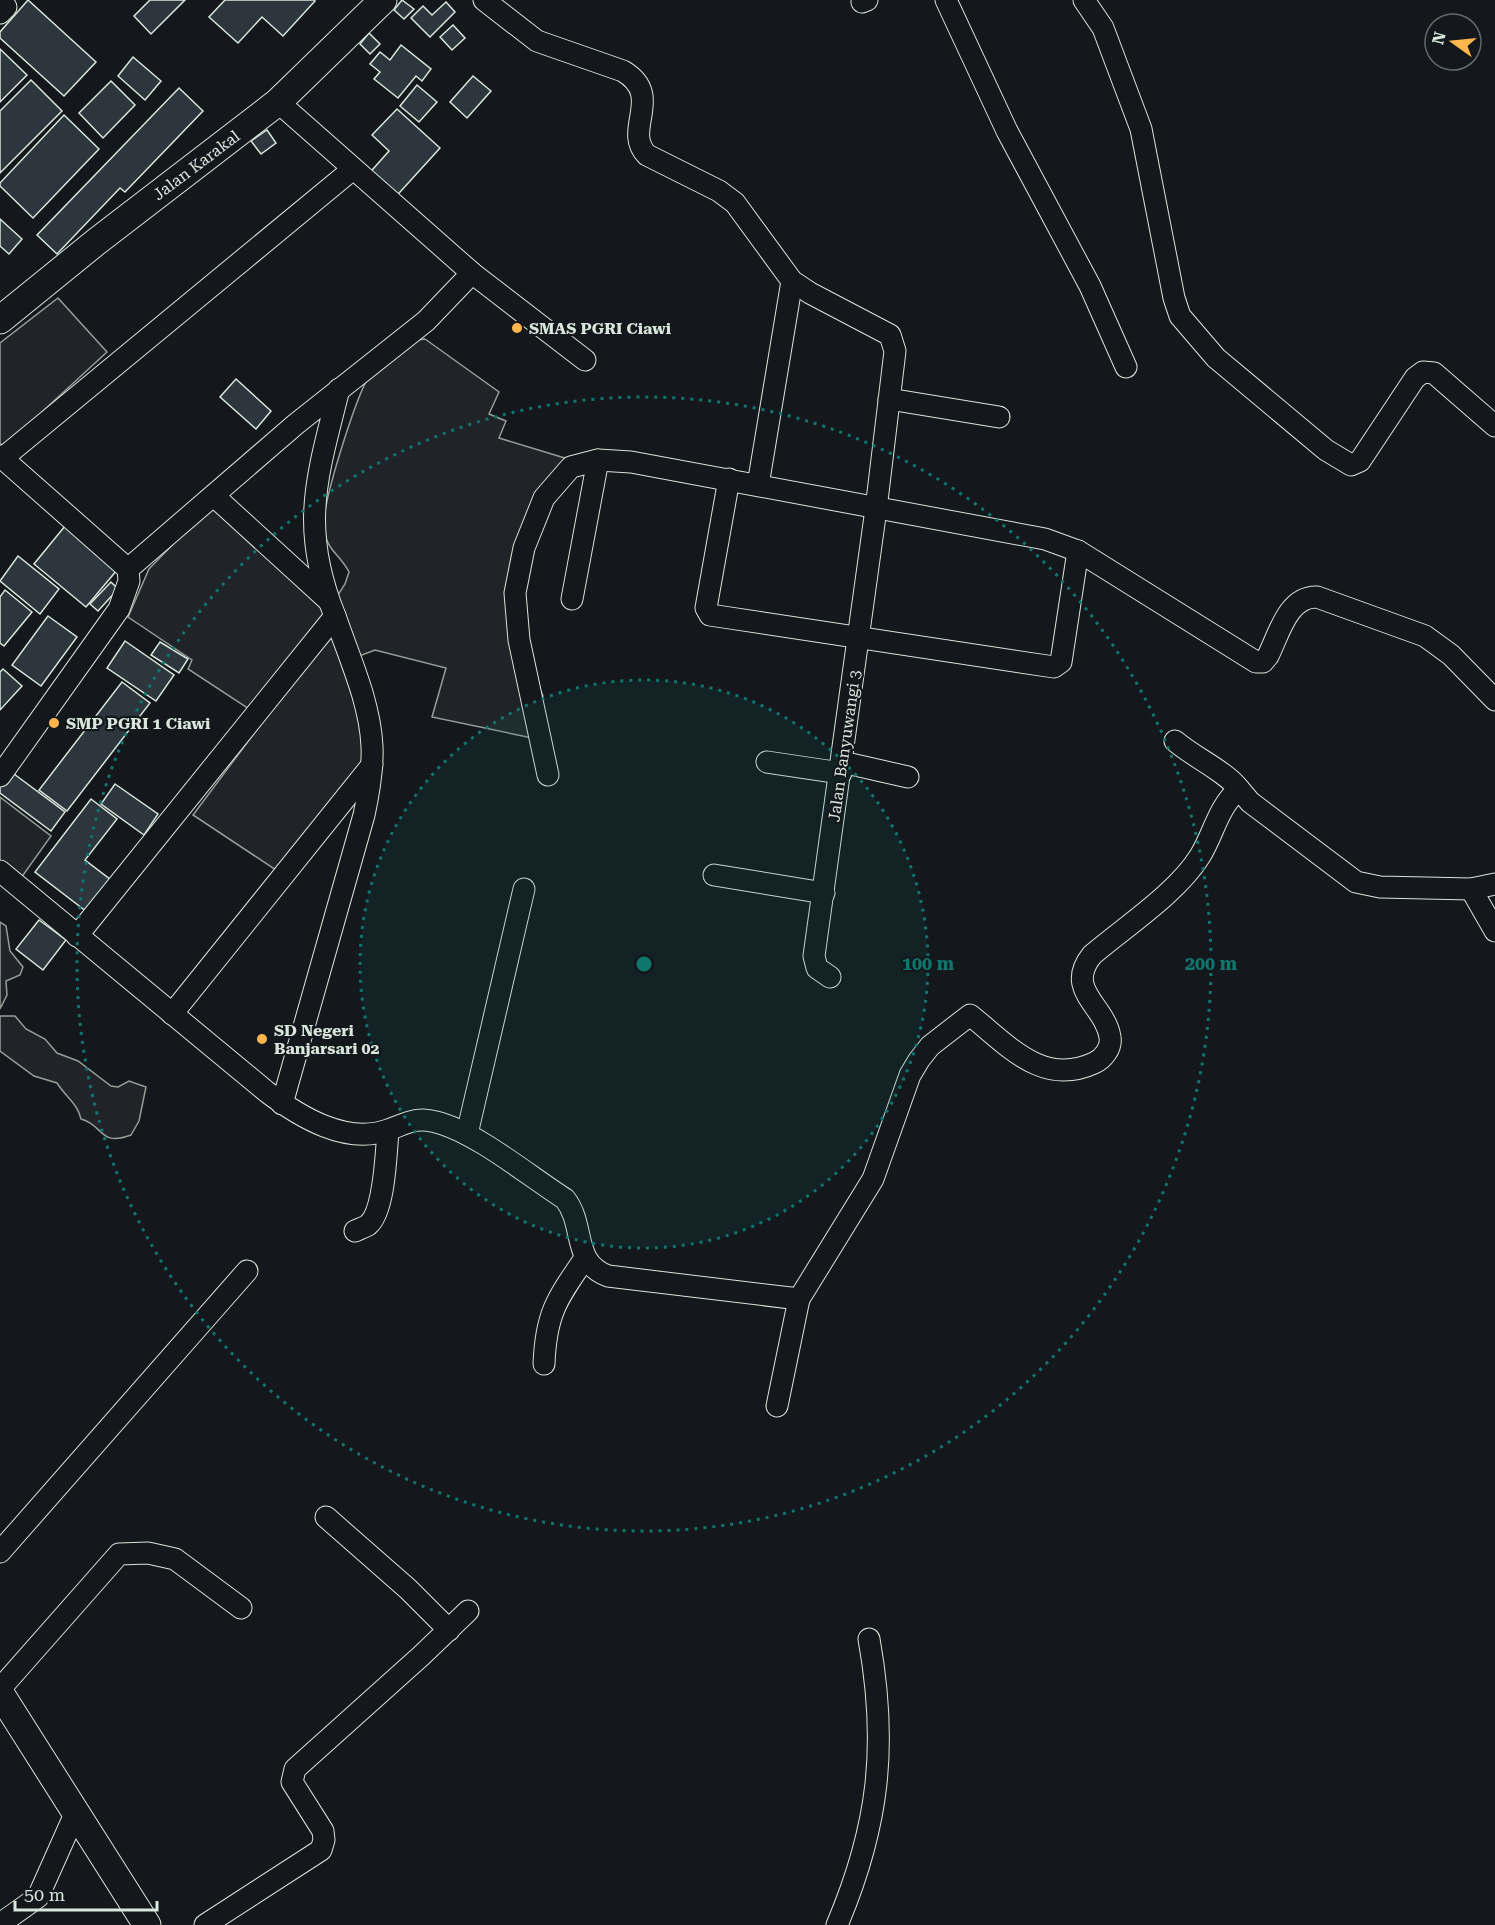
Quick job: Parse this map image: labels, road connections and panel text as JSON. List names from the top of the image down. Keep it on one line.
{"streets":{"main road":["Jalan Karakal"],"street":["Jalan Banyuwangi 3"]},"places":["SMAS PGRI Ciawi","SMP PGRI 1 Ciawi","SD Negeri Banjarsari 02"],"scale_bar":"50 m","north":"left","rings":["100 m","200 m"]}
